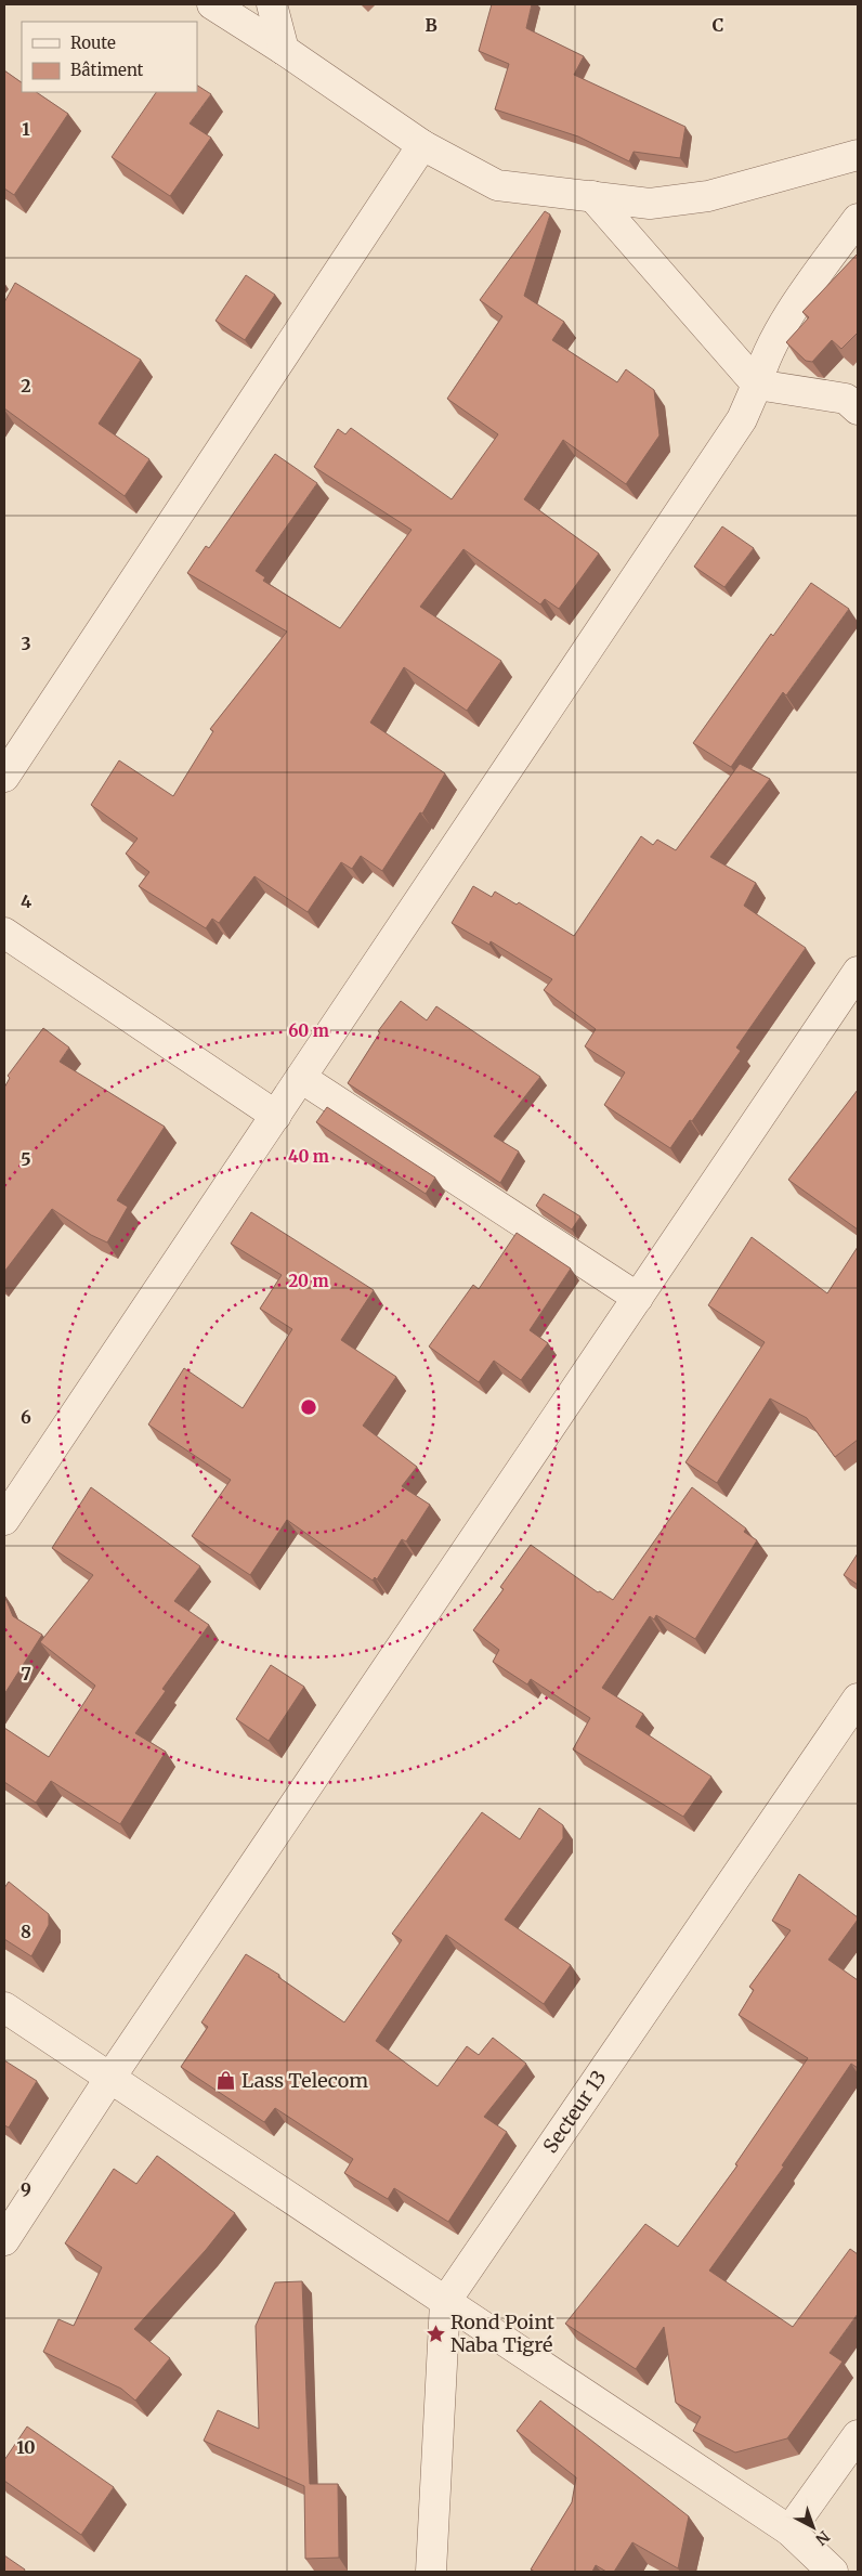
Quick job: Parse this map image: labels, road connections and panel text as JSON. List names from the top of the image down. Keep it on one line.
{"streets":{"street":["Secteur 13"]},"places":{"shop":["Lass Telecom"],"place":["Rond Point Naba Tigré"]},"legend":["Route","Bâtiment"],"north":"bottom right","grid":{"columns":["B","C"],"rows":["1","2","3","4","5","6","7","8","9","10"]},"rings":["60 m","40 m","20 m"]}
